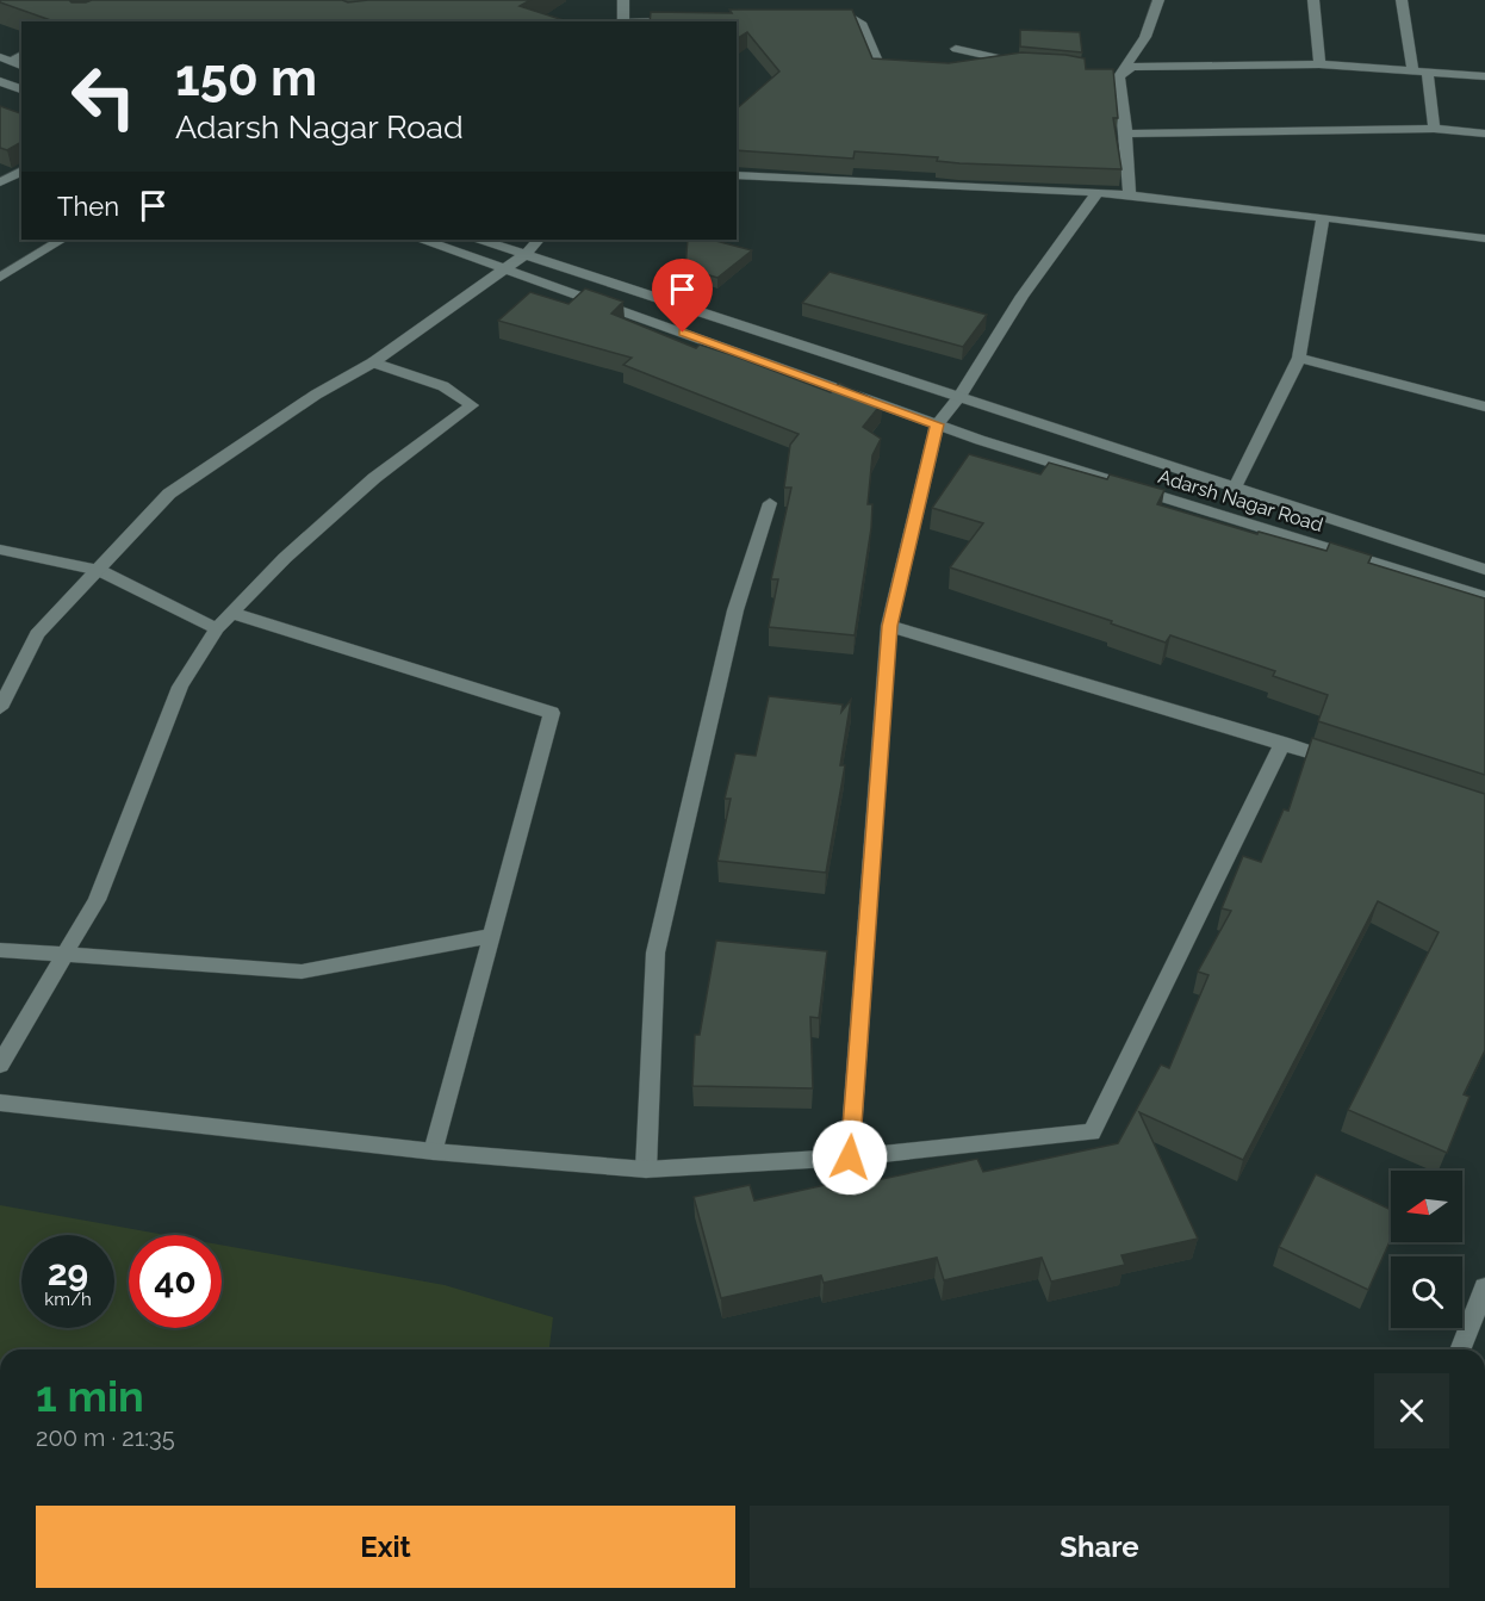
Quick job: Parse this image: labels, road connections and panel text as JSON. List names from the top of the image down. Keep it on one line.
{"streets":{"street":["Adarsh Nagar Road"]},"north":"left","page":{"turn":["150 m","Adarsh Nagar Road"],"then":"Then","speed":"29 km/h","limit":"40","heading":["1 min","200 m · 21:35"],"buttons":["Exit","Share"]}}
